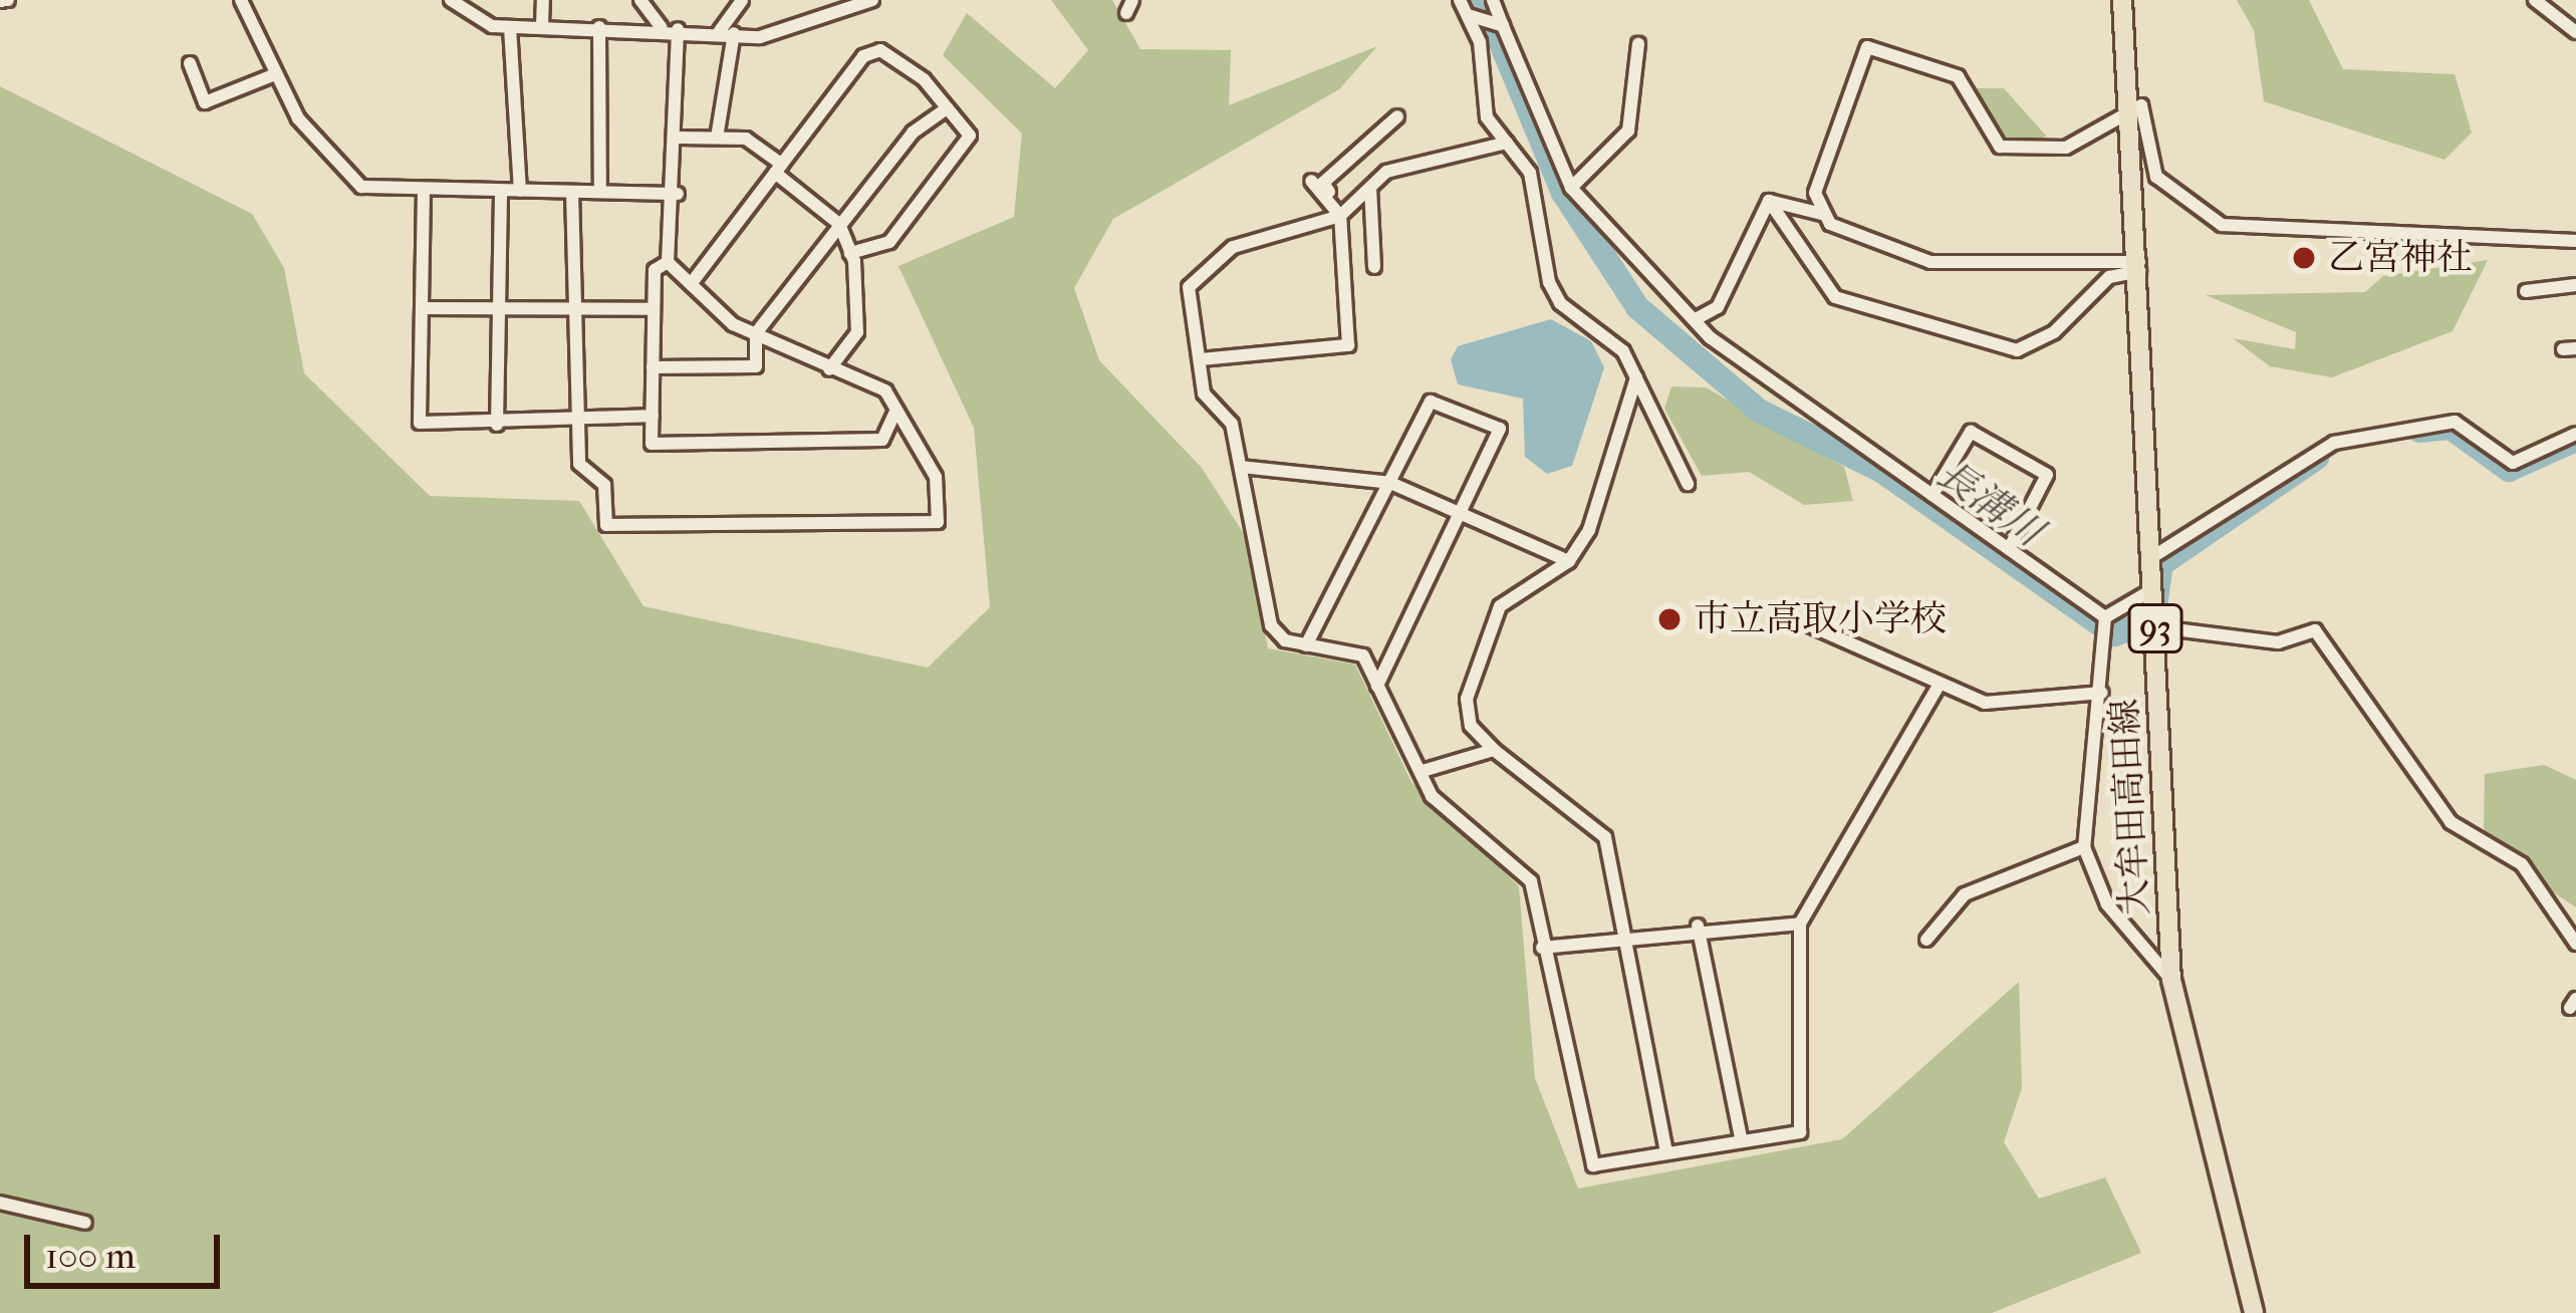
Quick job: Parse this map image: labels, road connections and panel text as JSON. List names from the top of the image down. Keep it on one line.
{"streets":{"main road":["93","大牟田高田線"]},"water":["長溝川"],"places":["乙宮神社","市立高取小学校"],"scale_bar":"100 m"}
